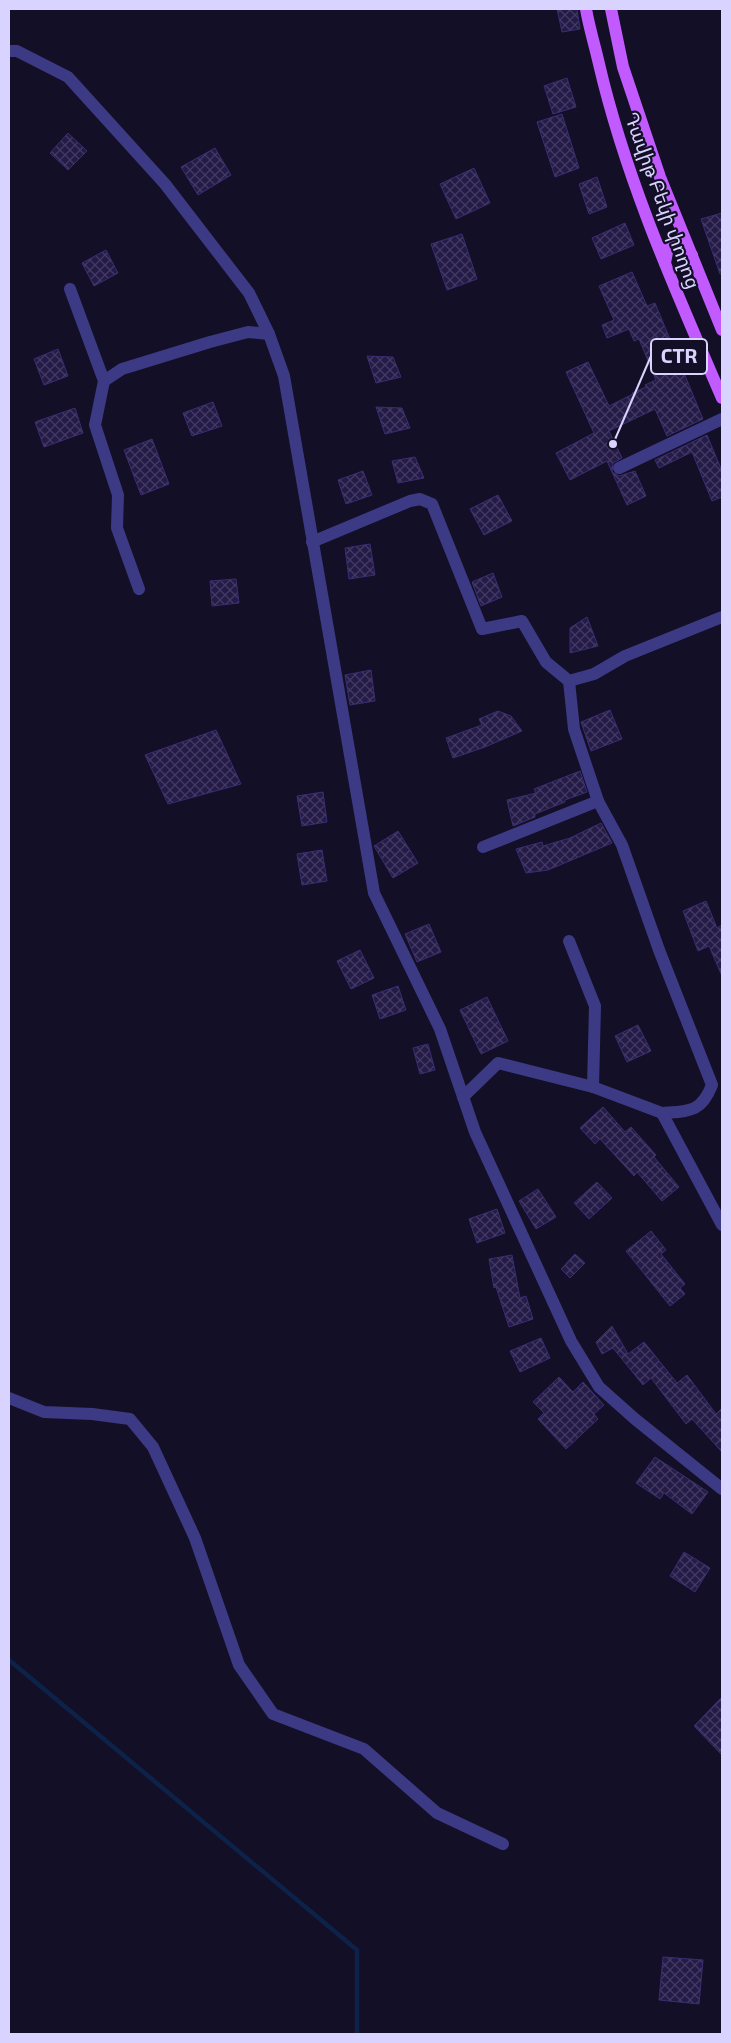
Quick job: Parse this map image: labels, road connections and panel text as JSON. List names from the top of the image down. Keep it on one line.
{"streets":{"main road":["Դավիթ Բեկի փողոց"]},"places":["CTR"]}
